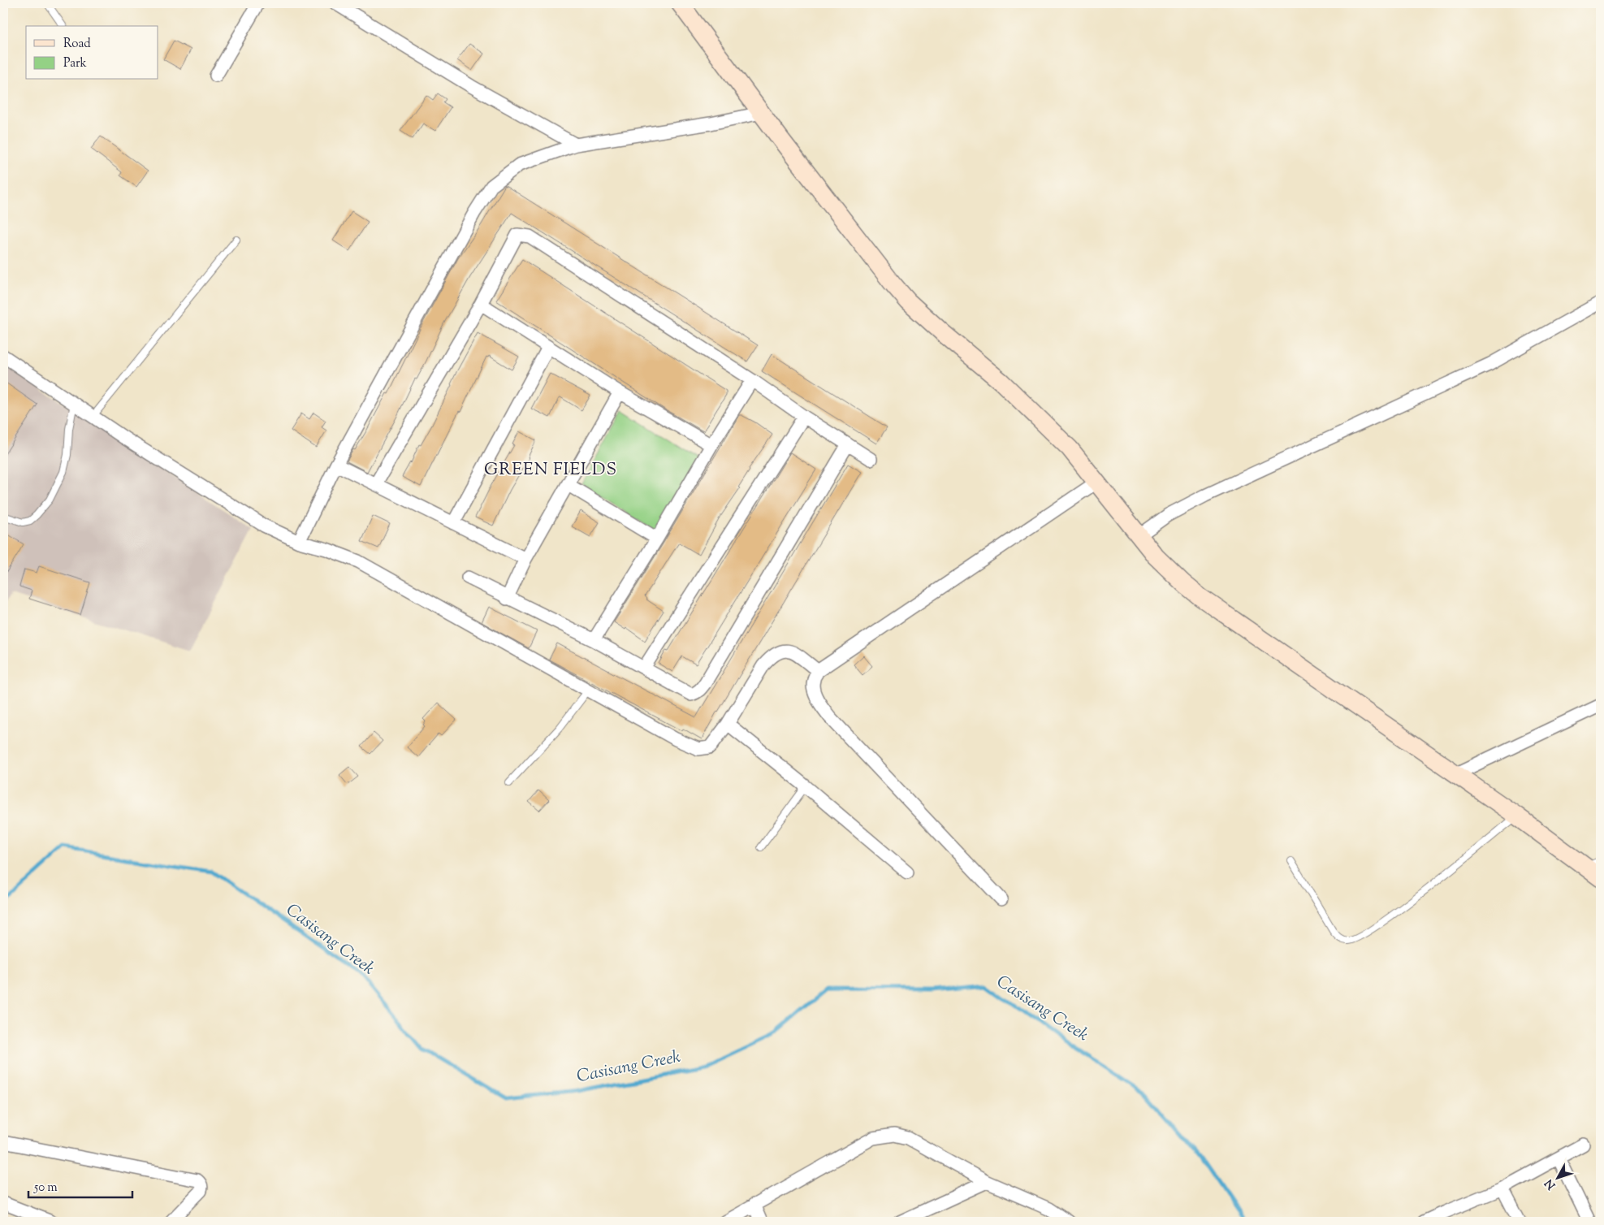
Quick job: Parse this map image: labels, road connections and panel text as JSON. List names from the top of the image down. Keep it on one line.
{"districts":["GREEN FIELDS"],"water":["Casisang Creek"],"legend":["Road","Park"],"scale_bar":"50 m","north":"bottom left"}
